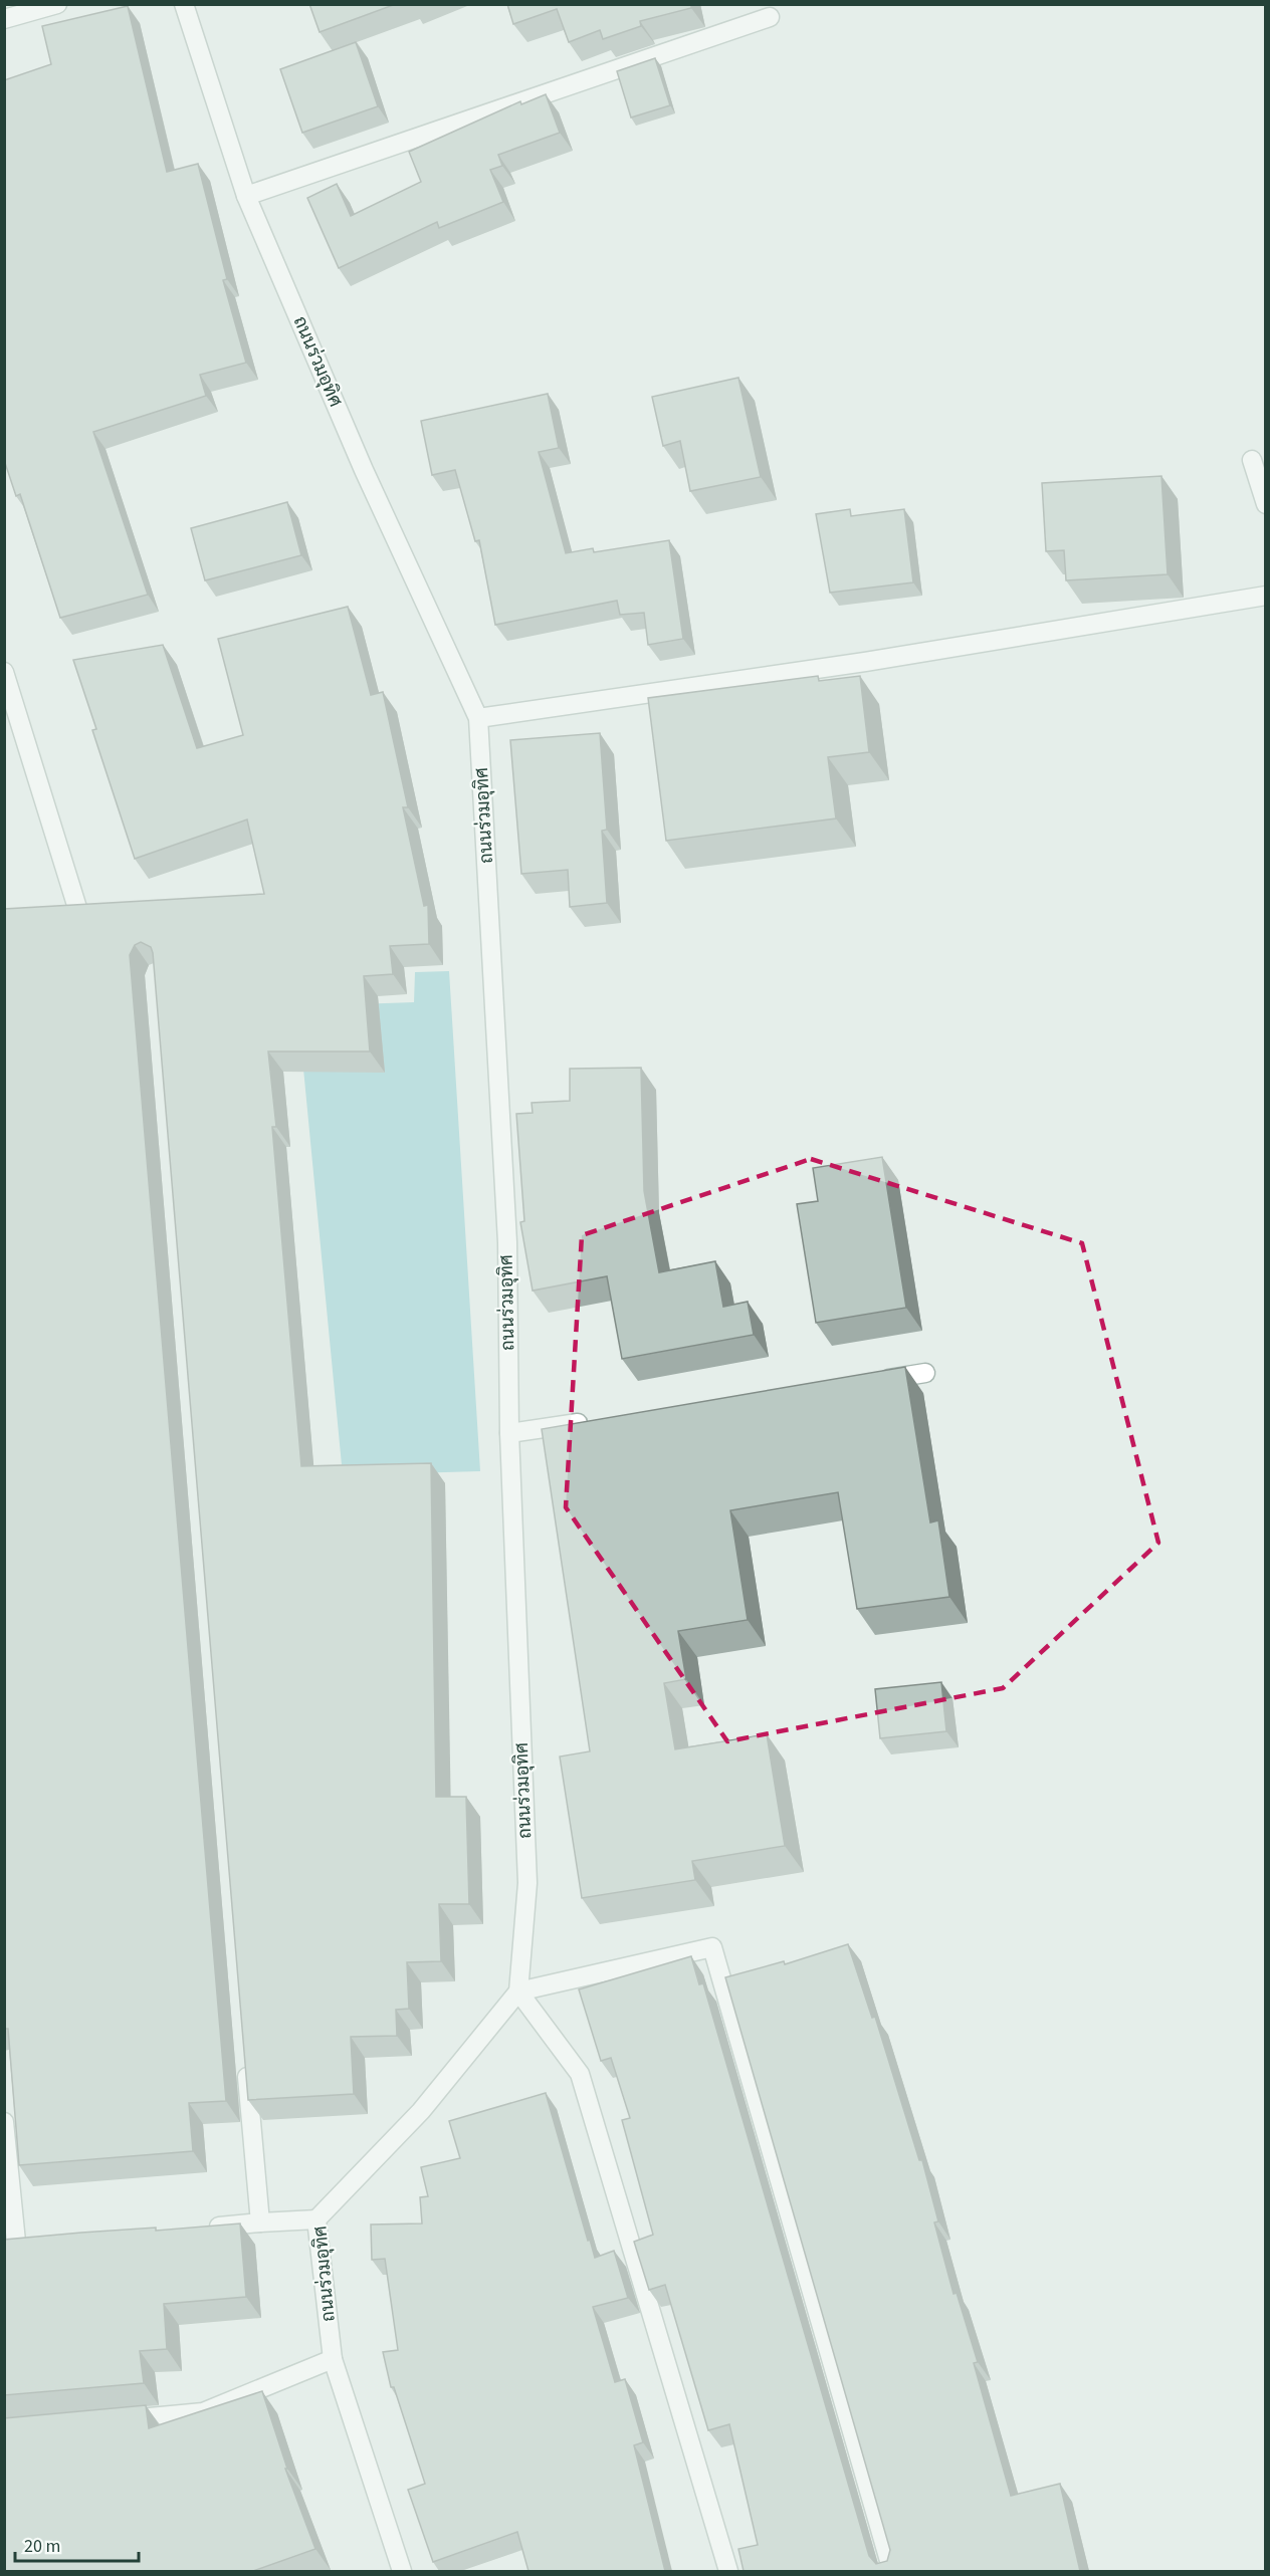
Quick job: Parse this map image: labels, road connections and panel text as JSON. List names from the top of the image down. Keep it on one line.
{"streets":{"street":["ถนนร่วมอุทิศ"]},"scale_bar":"20 m"}
